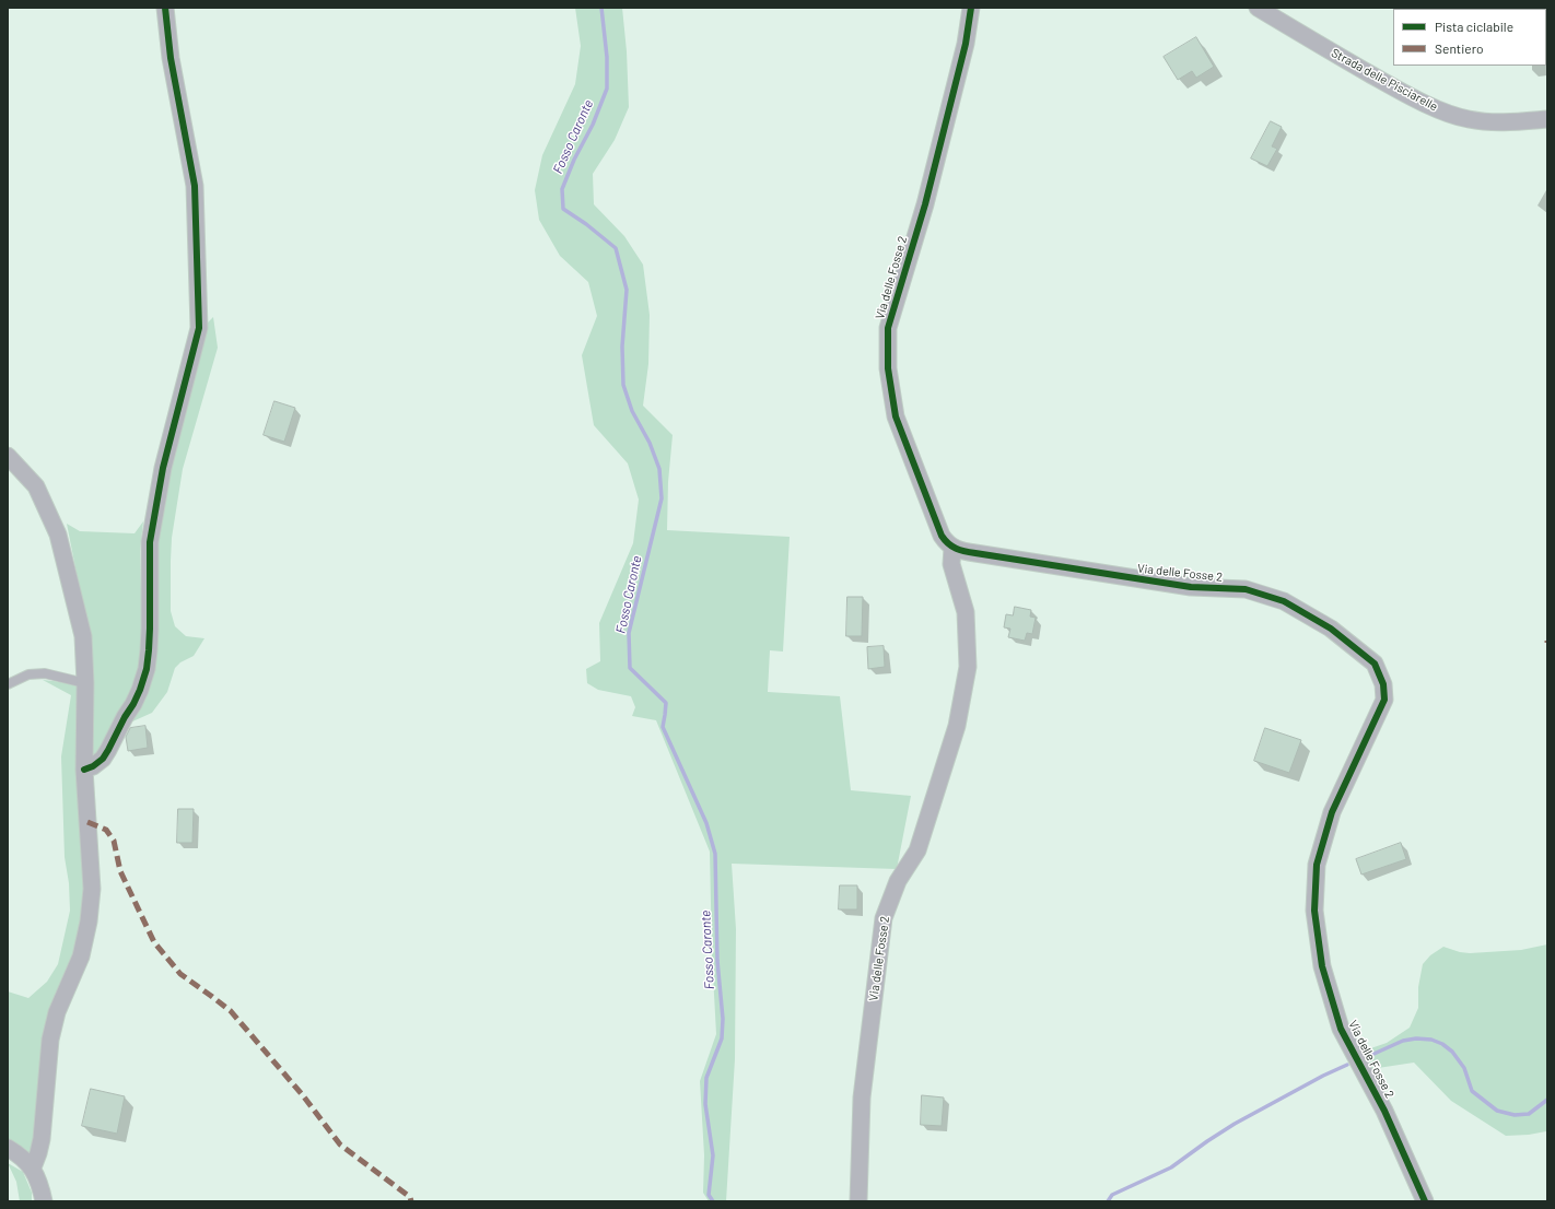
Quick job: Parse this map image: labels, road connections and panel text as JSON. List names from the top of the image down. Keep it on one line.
{"streets":{"street":["Strada delle Pisciarelle","Via delle Fosse 2"]},"water":["Fosso Caronte"],"legend":["Pista ciclabile","Sentiero"]}
